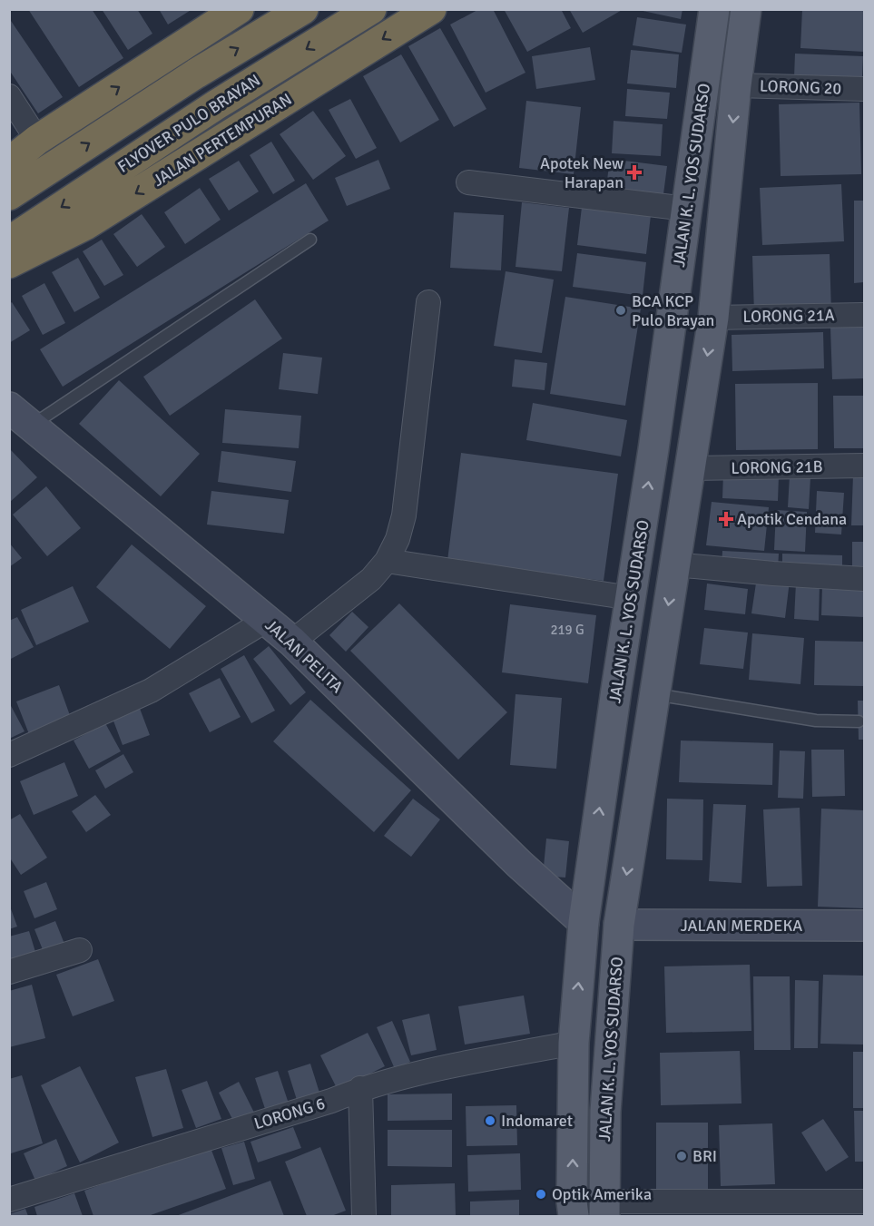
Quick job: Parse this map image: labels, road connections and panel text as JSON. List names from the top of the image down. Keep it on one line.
{"streets":{"highway":["FLYOVER PULO BRAYAN","JALAN PERTEMPURAN"],"main road":["JALAN K. L. YOS SUDARSO"],"street":["LORONG 20","LORONG 21A","LORONG 21B","JALAN PELITA","JALAN MERDEKA","LORONG 6"]},"crossings":[["LORONG 20","JALAN K. L. YOS SUDARSO"],["JALAN K. L. YOS SUDARSO","LORONG 21A"],["JALAN K. L. YOS SUDARSO","LORONG 21B"],["JALAN K. L. YOS SUDARSO","JALAN PELITA"],["JALAN K. L. YOS SUDARSO","JALAN MERDEKA"],["JALAN K. L. YOS SUDARSO","LORONG 6"]],"places":{"health":["Apotek New Harapan","Apotik Cendana"],"other":["BCA KCP Pulo Brayan","Indomaret","BRI","Optik Amerika"]},"house_numbers":["219 G"]}
